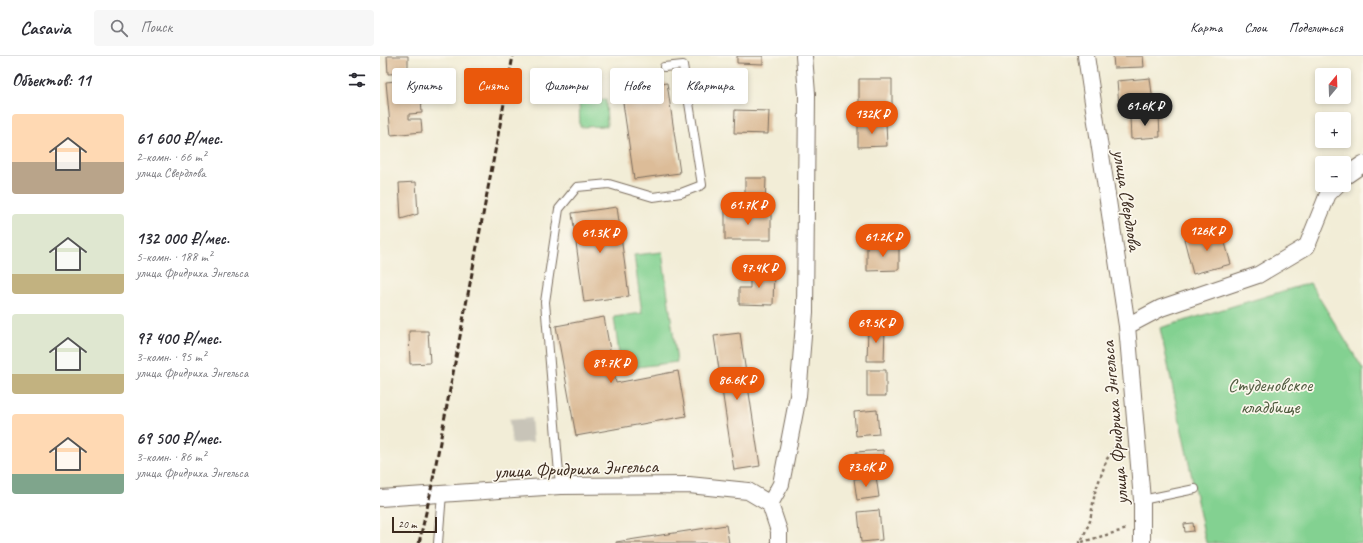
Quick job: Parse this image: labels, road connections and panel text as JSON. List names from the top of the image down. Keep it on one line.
{"streets":{"street":["улица Свердлова","улица Фридриха Энгельса"]},"crossings":[["улица Свердлова","улица Фридриха Энгельса"]],"parks":["Студеновское кладбище"],"scale_bar":"20 m","north":"top","page":{"header":"Casavia","search":"Поиск","nav":["Карта","Слои","Поделиться"],"heading":"Объектов: 11","map_buttons":["+","−"],"chip":["Купить","Снять","Фильтры","Новое","Квартира"],"price":["61.6K ₽","132K ₽","61.7K ₽","126K ₽","61.3K ₽","61.2K ₽","97.4K ₽","69.5K ₽","89.7K ₽","86.6K ₽","73.6K ₽"],"list":[{"name":"61 600 ₽/мес.","note":"2-комн. · 66 m² · улица Свердлова"},{"name":"132 000 ₽/мес.","note":"5-комн. · 188 m² · улица Фридриха Энгельса"},{"name":"97 400 ₽/мес.","note":"3-комн. · 95 m² · улица Фридриха Энгельса"},{"name":"69 500 ₽/мес.","note":"3-комн. · 86 m² · улица Фридриха Энгельса"}],"scale":"20 m"}}
